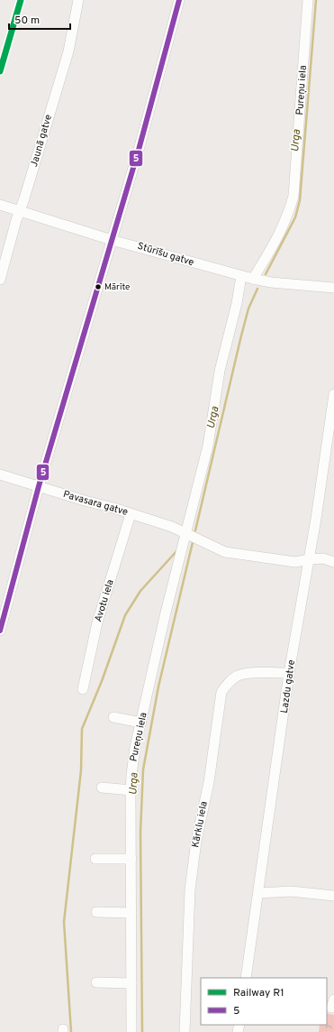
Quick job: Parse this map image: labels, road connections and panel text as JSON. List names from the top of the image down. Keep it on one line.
{"streets":{"street":["Pureņu iela","Jaunā gatve","Stūrīšu gatve","Pavasara gatve","Avotu iela","Lazdu gatve","Kārklu iela"]},"crossings":[["Pureņu iela","Stūrīšu gatve"],["Pureņu iela","Pavasara gatve"],["Jaunā gatve","Stūrīšu gatve"],["Pavasara gatve","Avotu iela"],["Pavasara gatve","Lazdu gatve"],["Lazdu gatve","Kārklu iela"]],"water":["Urga"],"places":["Mārīte"],"lines":["rail line R1","transit line 5"],"legend":["Railway R1","5"],"scale_bar":"50 m"}
